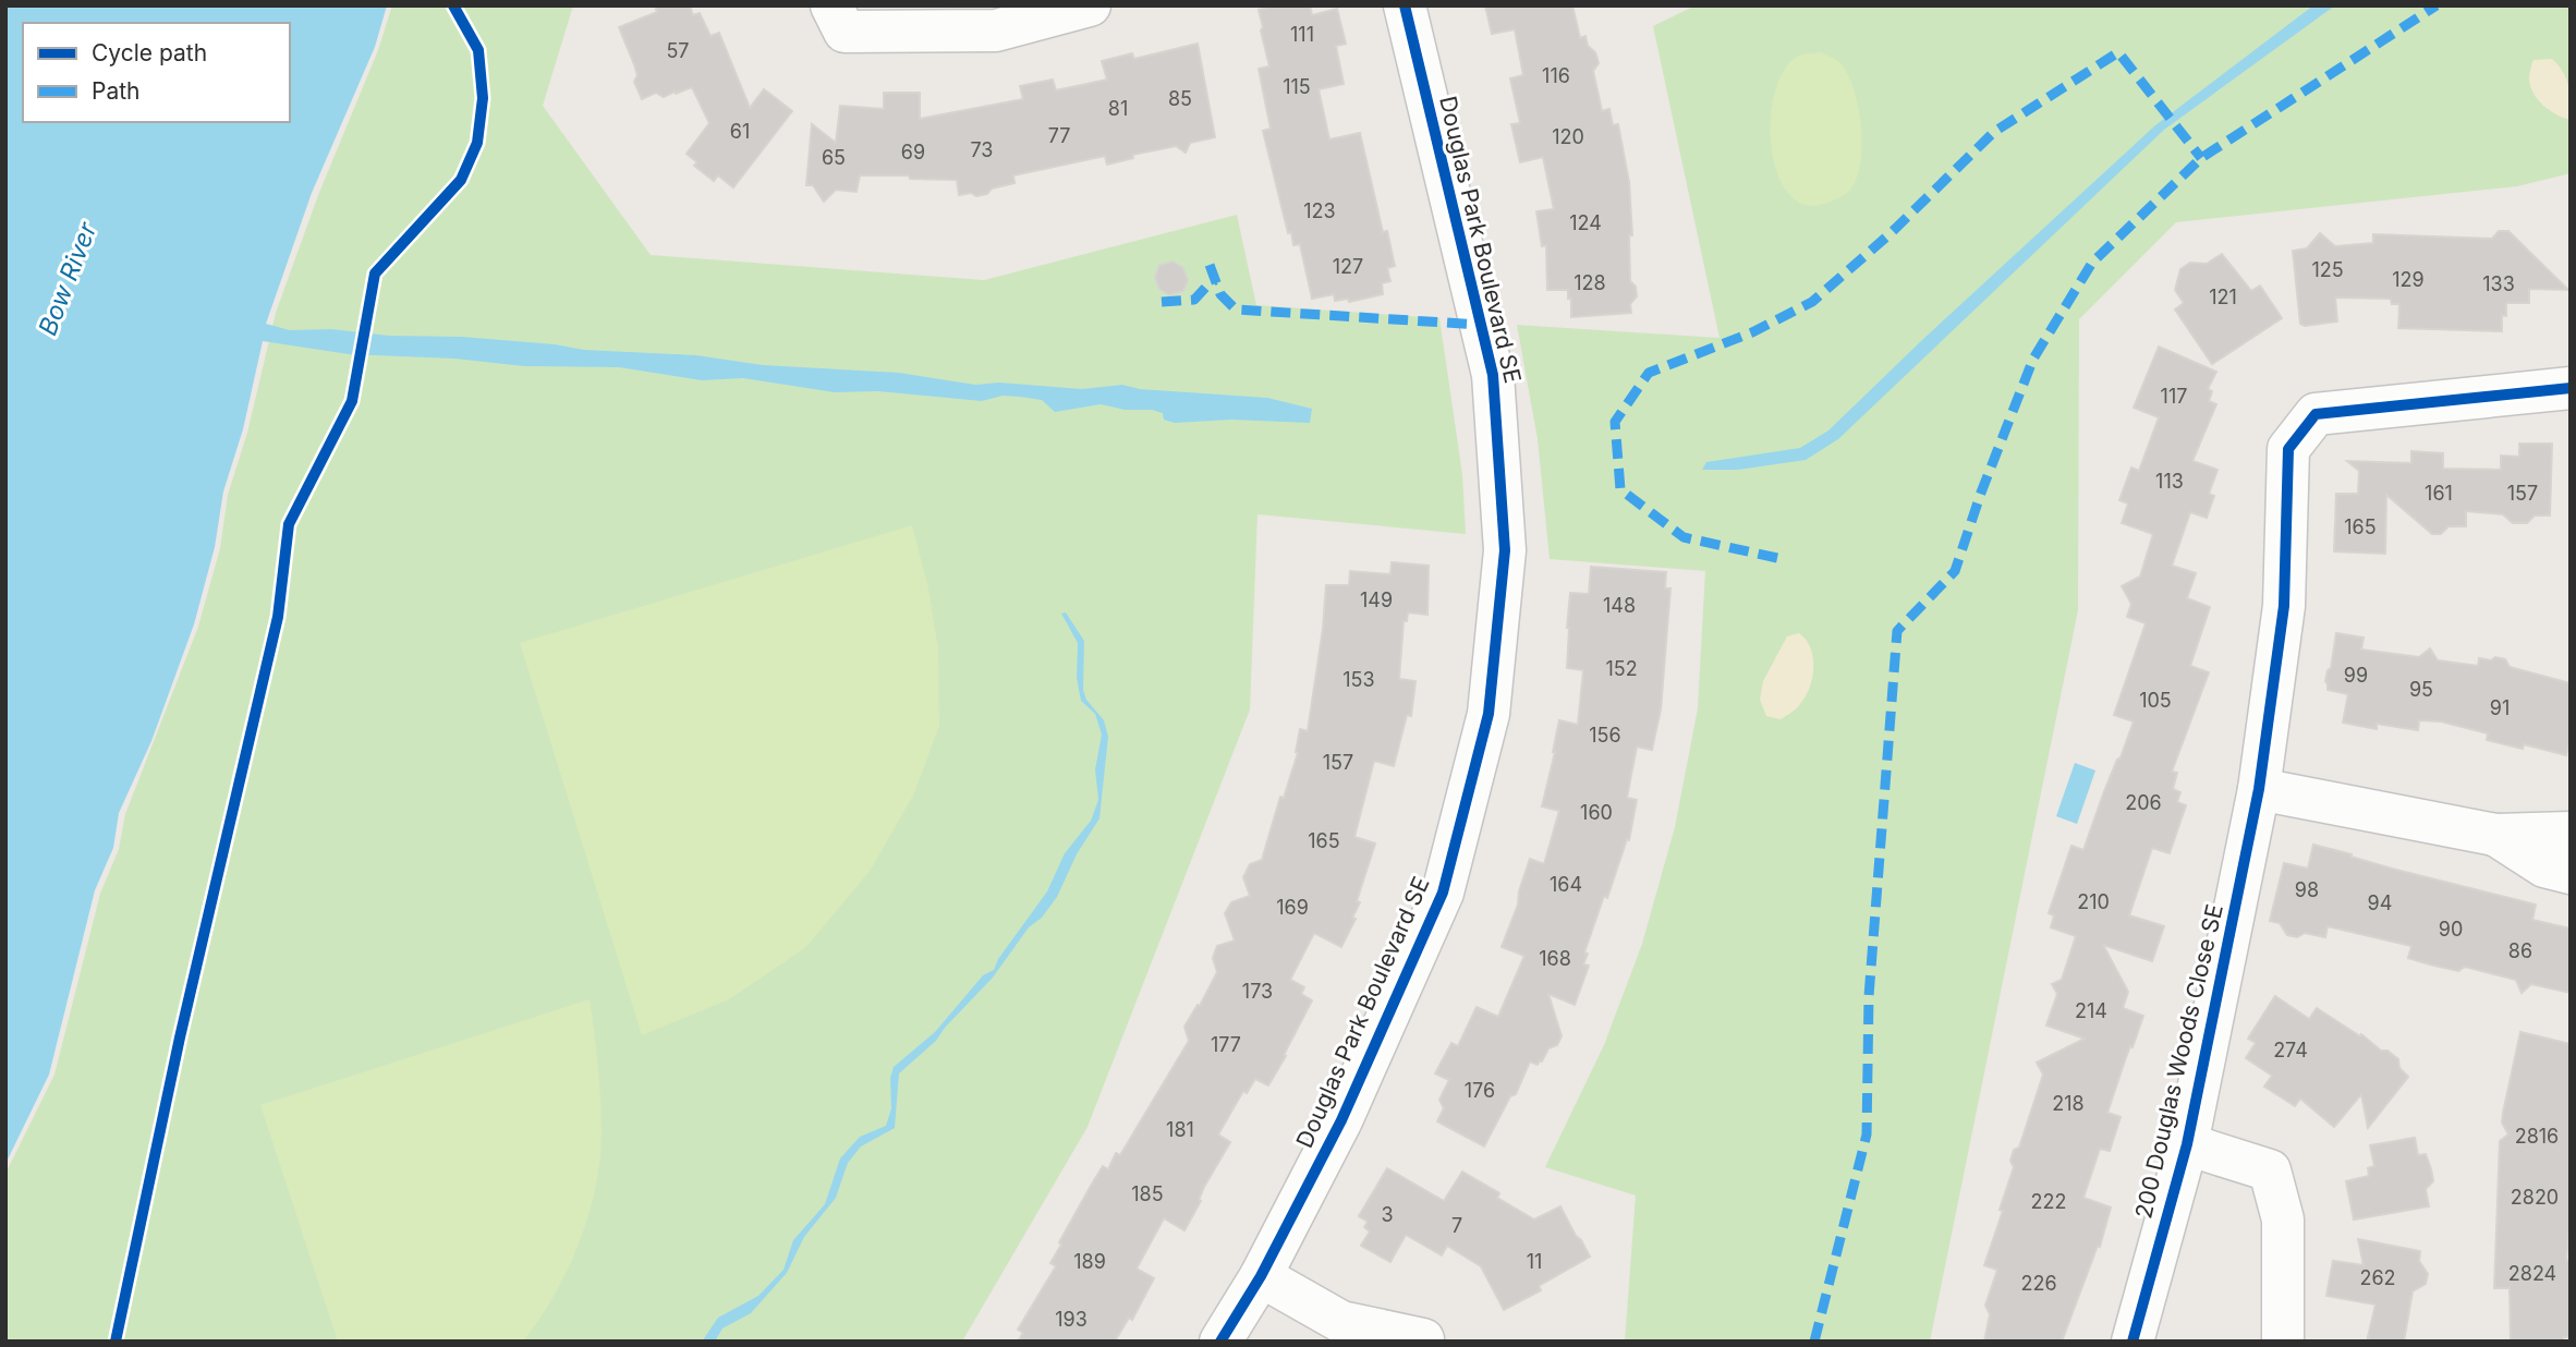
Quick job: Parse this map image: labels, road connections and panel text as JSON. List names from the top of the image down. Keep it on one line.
{"streets":{"street":["Douglas Park Boulevard SE","200 Douglas Woods Close SE"]},"water":["Bow River"],"house_numbers":["111","57","116","115","85","81","61","77","120","73","69","65","123","124","127","125","129","128","133","121","117","113","161","157","165","149","148","152","99","153","95","105","91","156","157","206","160","165","164","98","210","94","169","90","86","168","173","214","177","274","176","218","181","2816","185","2820","222","3","7","189","11","2824","262","226","193"],"legend":["Cycle path","Path"]}
